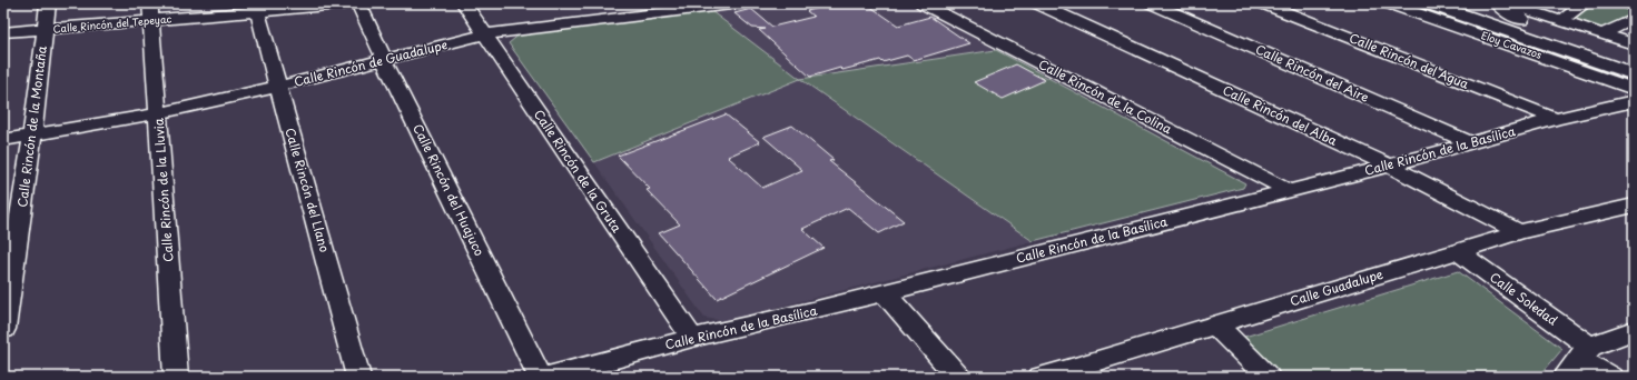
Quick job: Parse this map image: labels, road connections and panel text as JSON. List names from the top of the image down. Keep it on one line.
{"streets":{"street":["Calle Rincón del Tepeyac","Eloy Cavazos","Calle Rincón del Agua","Calle Rincón de Guadalupe","Calle Rincón del Aire","Calle Rincón de la Colina","Calle Rincón del Alba","Calle Rincón de la Montaña","Calle Rincón de la Basílica","Calle Rincón de la Gruta","Calle Rincón de la Lluvia","Calle Rincón del Llano","Calle Rincón del Huajuco","Calle Guadalupe","Calle Soledad"]},"crossings":[["Calle Rincón del Tepeyac","Calle Rincón de la Montaña"],["Calle Rincón del Tepeyac","Calle Rincón de la Lluvia"],["Calle Rincón del Tepeyac","Calle Rincón del Llano"],["Calle Rincón del Tepeyac","Calle Rincón del Huajuco"],["Calle Rincón del Agua","Calle Rincón de la Basílica"],["Calle Rincón de Guadalupe","Calle Rincón de la Montaña"],["Calle Rincón de Guadalupe","Calle Rincón de la Gruta"],["Calle Rincón de Guadalupe","Calle Rincón de la Lluvia"],["Calle Rincón de Guadalupe","Calle Rincón del Llano"],["Calle Rincón de Guadalupe","Calle Rincón del Huajuco"],["Calle Rincón del Aire","Calle Rincón de la Basílica"],["Calle Rincón de la Colina","Calle Rincón de la Basílica"],["Calle Rincón del Alba","Calle Rincón de la Basílica"],["Calle Rincón del Alba","Calle Guadalupe"],["Calle Rincón de la Basílica","Calle Rincón de la Gruta"],["Calle Guadalupe","Calle Soledad"]]}
